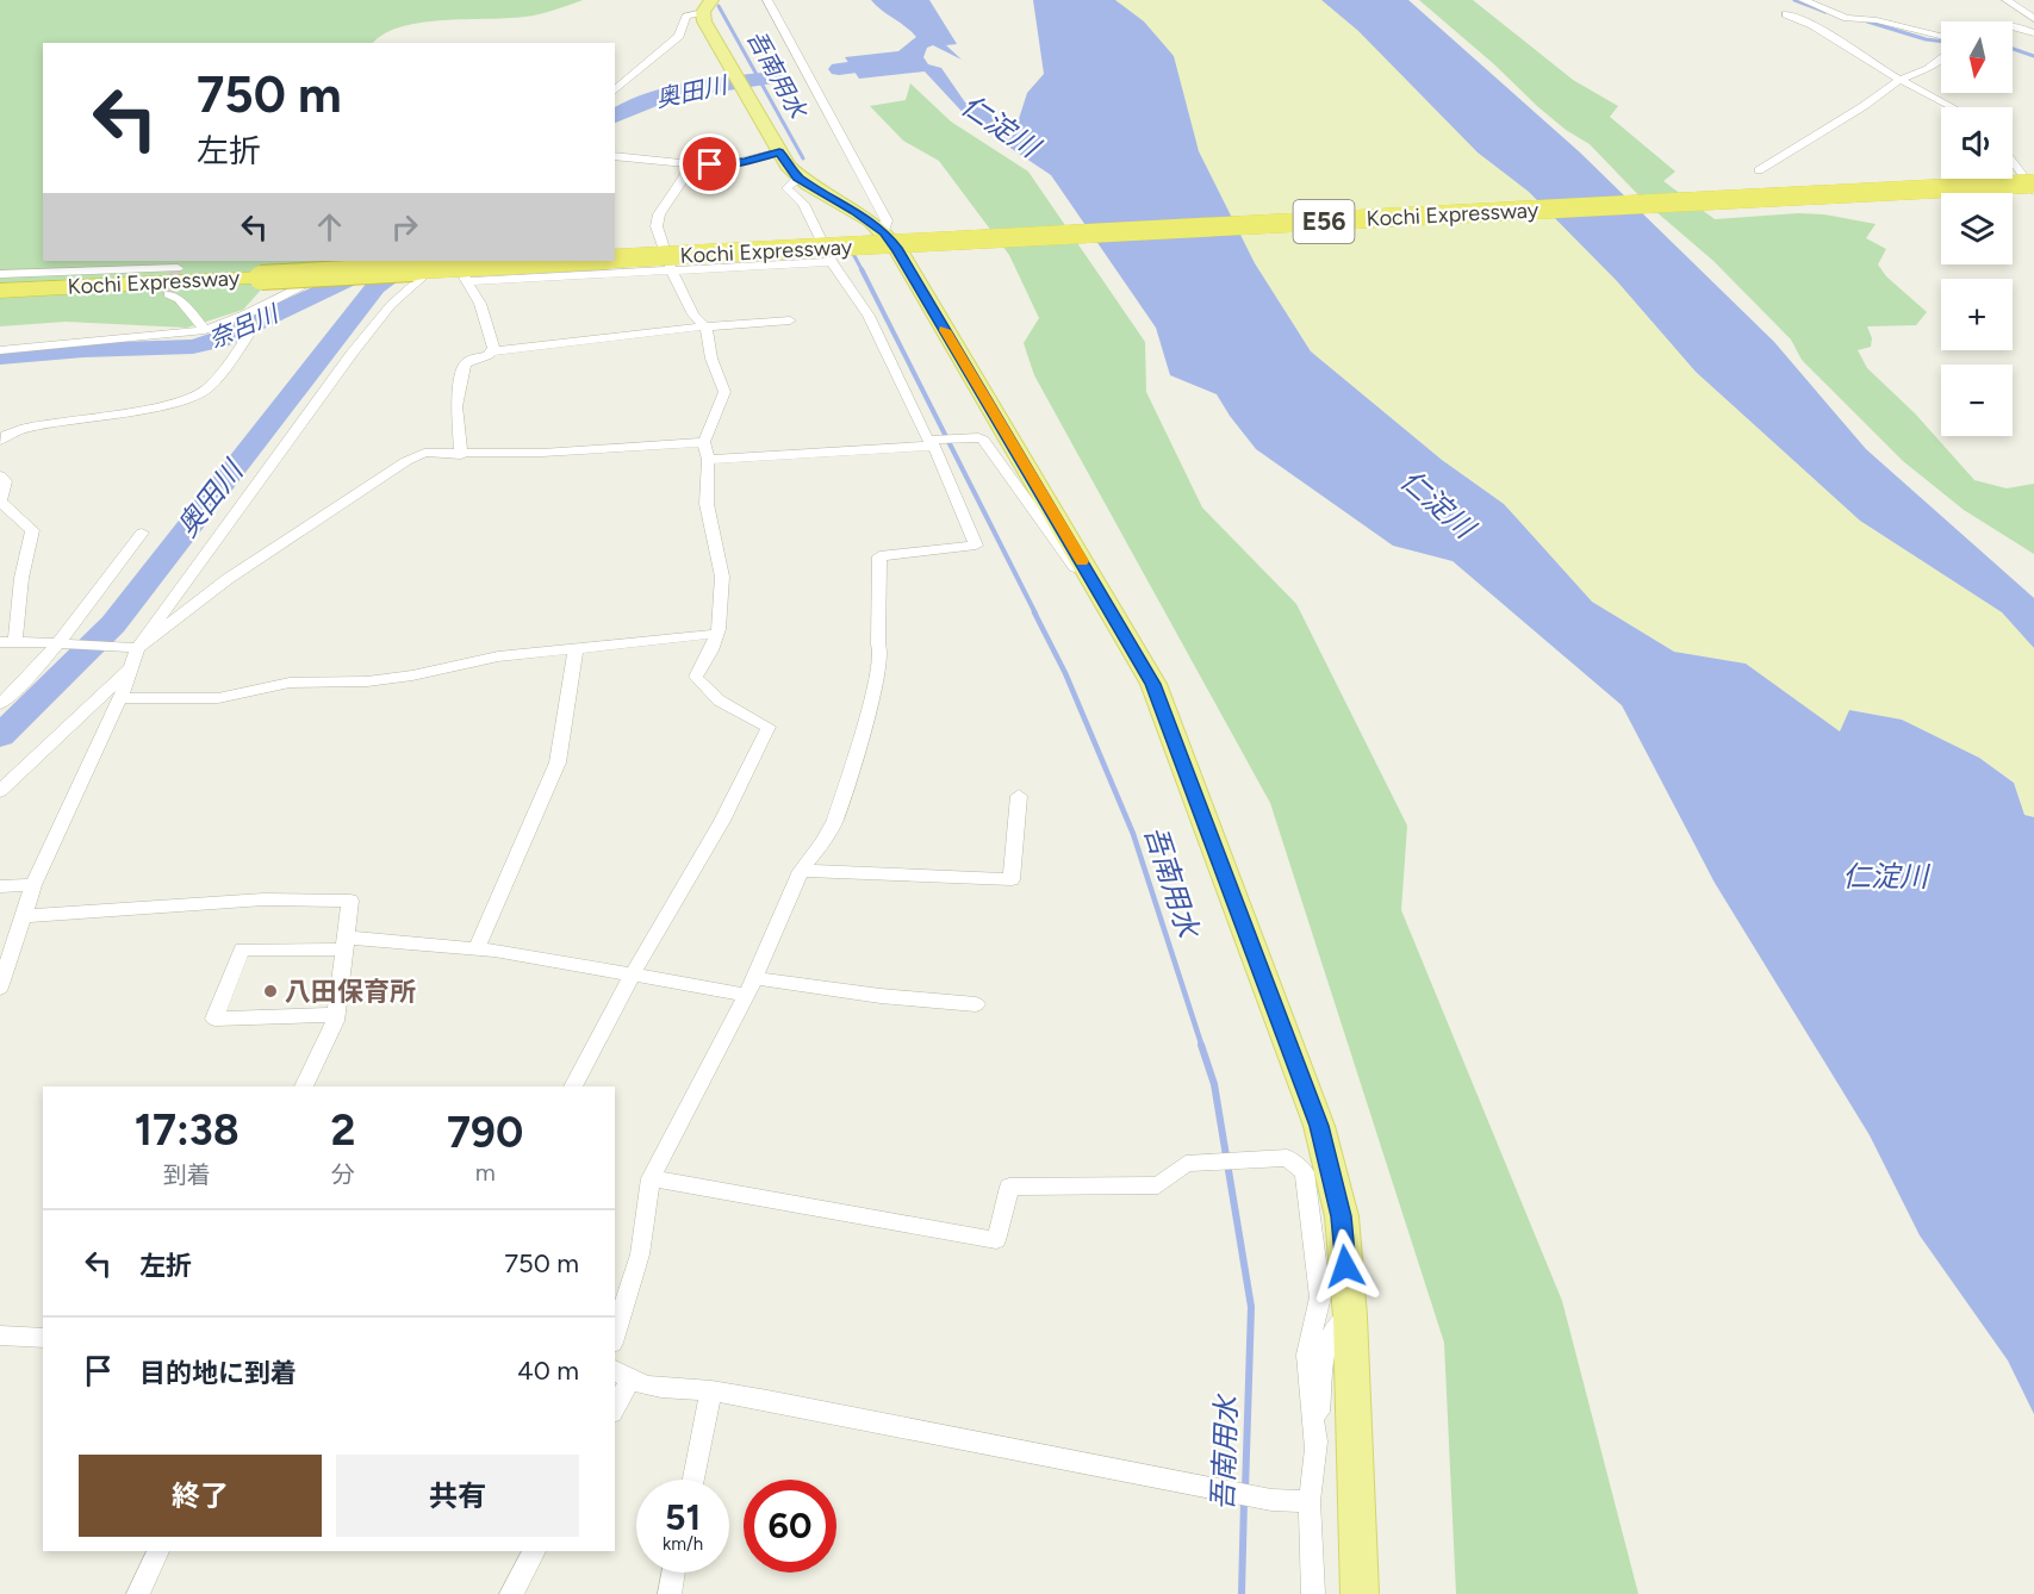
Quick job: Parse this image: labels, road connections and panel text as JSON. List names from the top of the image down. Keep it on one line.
{"streets":{"highway":["Kochi Expressway","E56"]},"water":["吾南用水","奥田川","仁淀川","奈呂川"],"places":["八田保育所"],"north":"bottom","page":{"map_buttons":["+","−"],"turn":["750 m","左折"],"eta":["17:38","到着","2","分","790","m"],"list":[{"name":"左折","value":"750 m"},{"name":"目的地に到着","value":"40 m"}],"buttons":["終了","共有"],"speed":"51 km/h","limit":"60"}}
